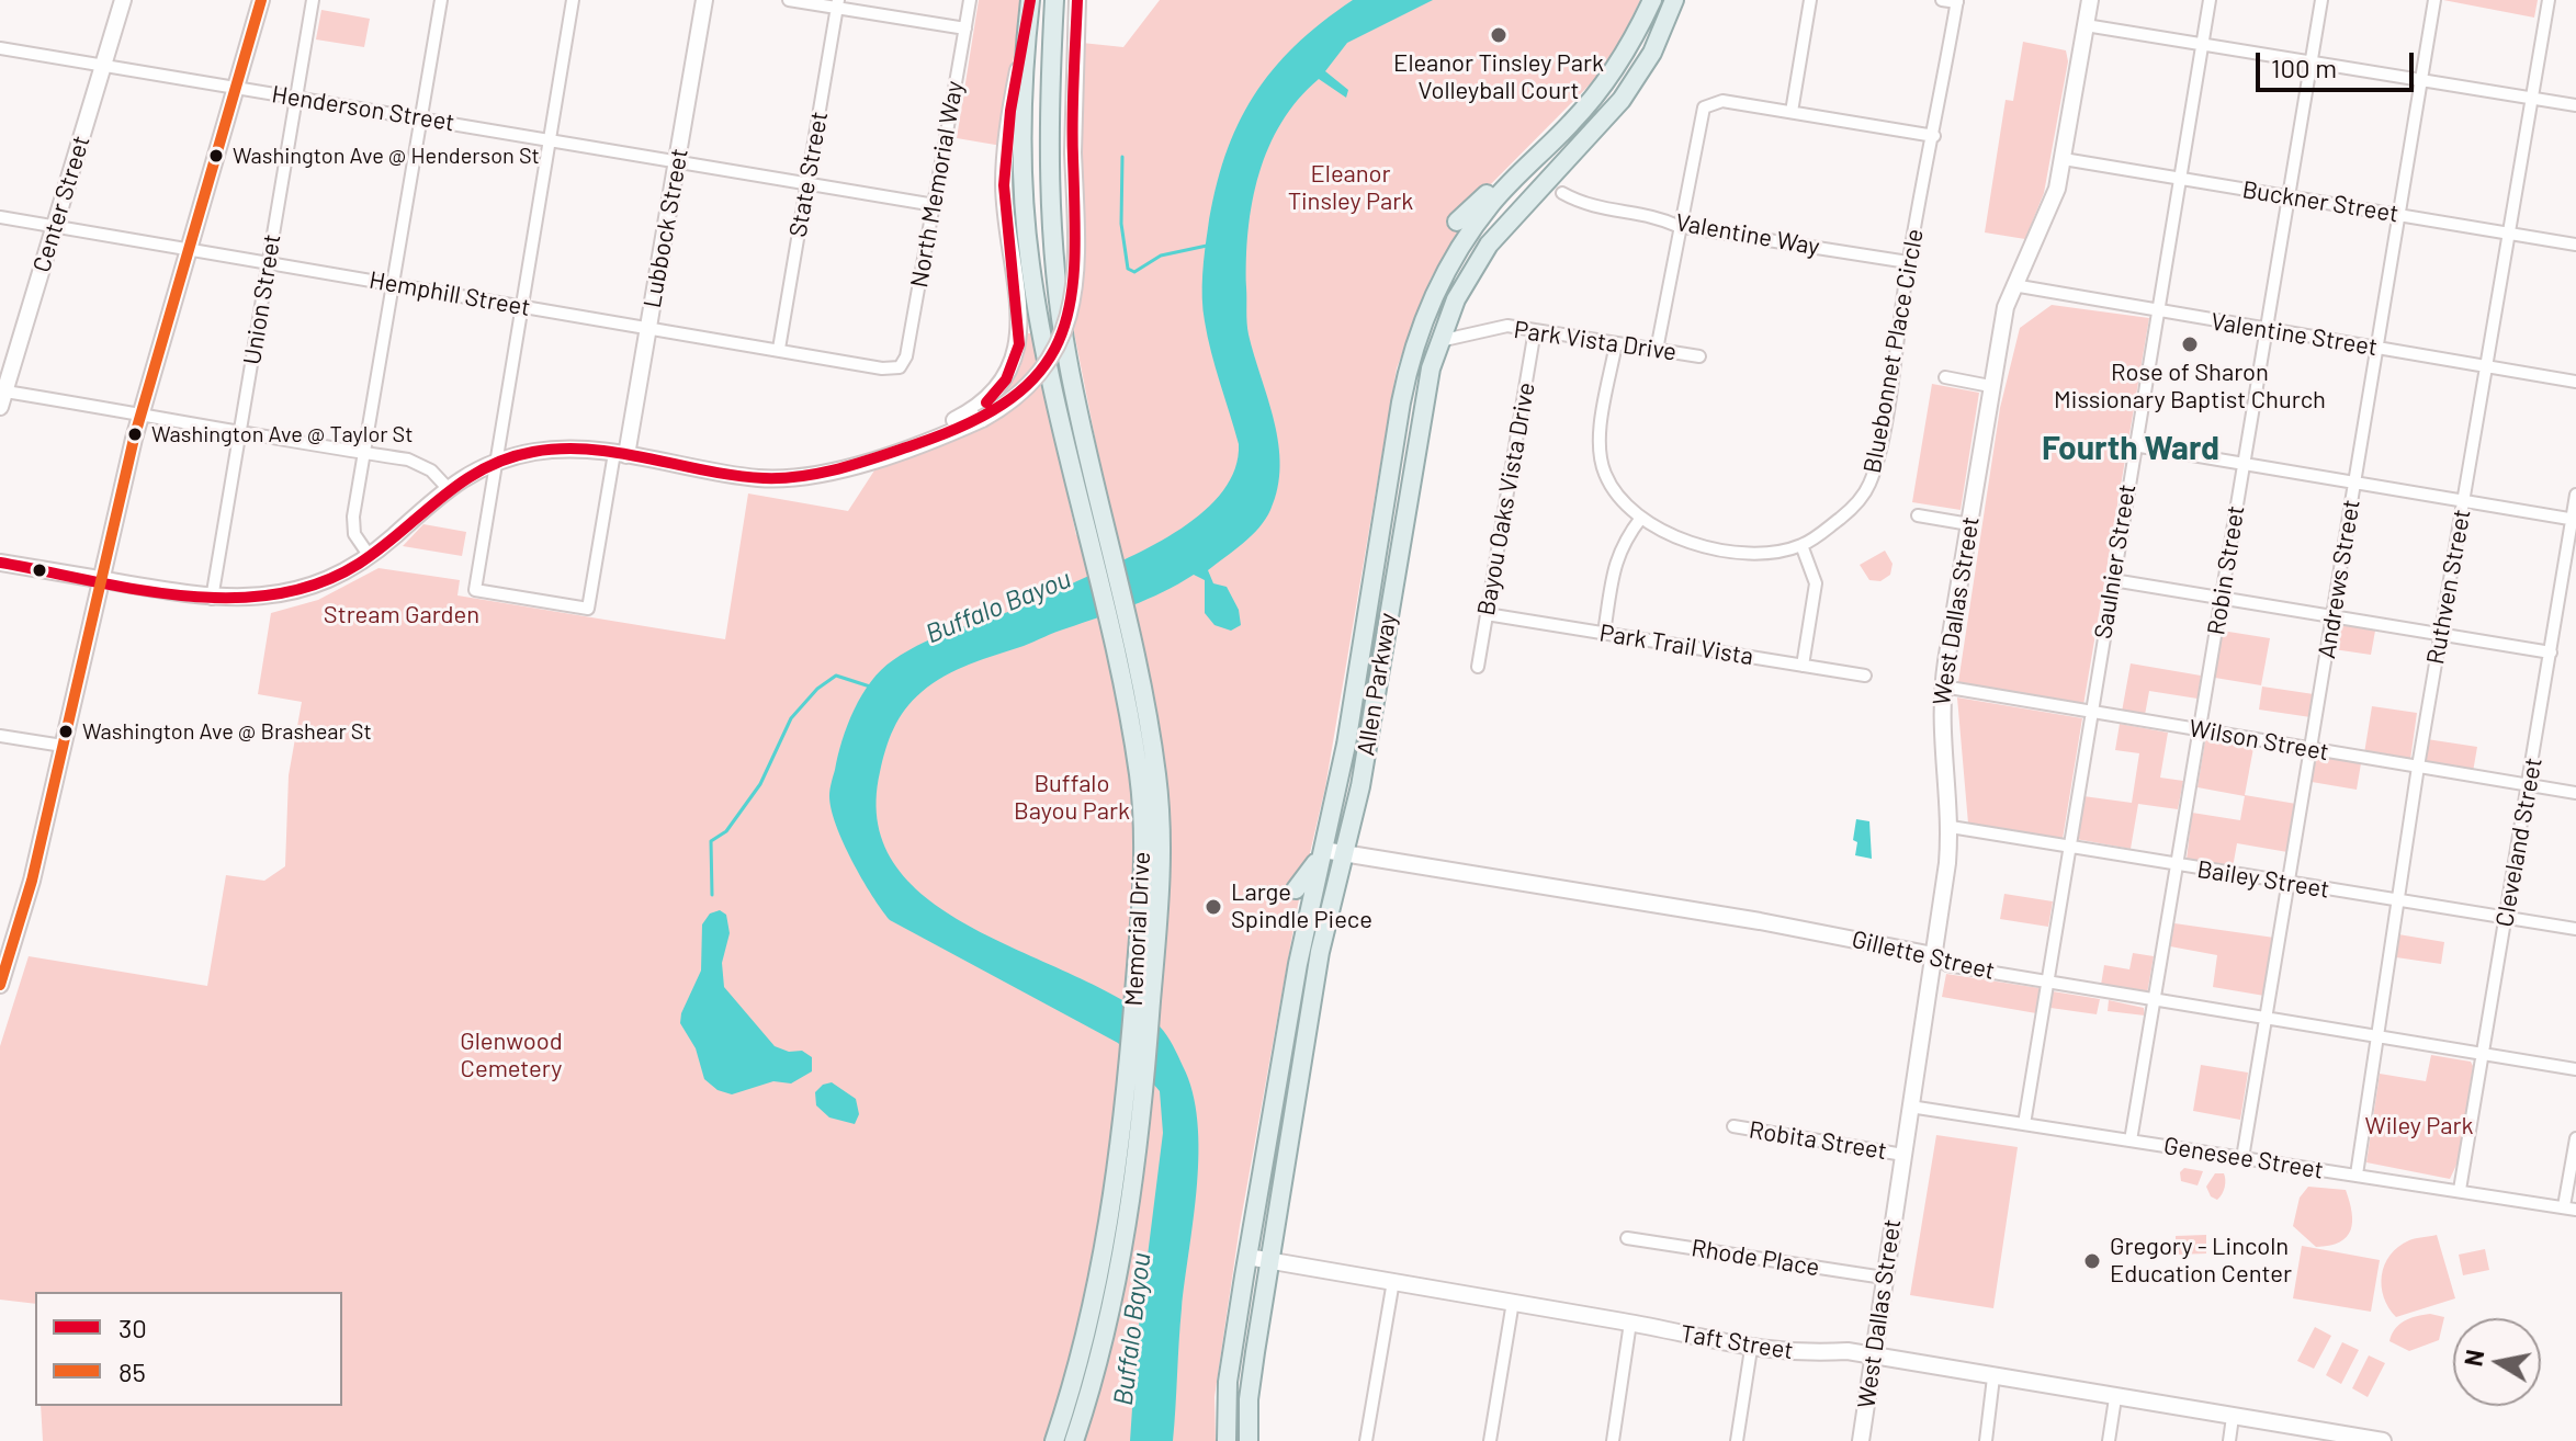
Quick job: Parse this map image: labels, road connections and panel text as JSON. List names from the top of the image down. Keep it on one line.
{"streets":{"main road":["Allen Parkway","Memorial Drive"],"street":["Henderson Street","State Street","North Memorial Way","Buckner Street","Center Street","Lubbock Street","Valentine Way","Hemphill Street","Union Street","Valentine Street","Park Vista Drive","Bluebonnet Place Circle","Bayou Oaks Vista Drive","Saulnier Street","Robin Street","Andrews Street","Ruthven Street","West Dallas Street","Park Trail Vista","Wilson Street","Cleveland Street","Bailey Street","Gillette Street","Robita Street","Genesee Street","Rhode Place","Taft Street"]},"crossings":[["Henderson Street","State Street"],["Henderson Street","North Memorial Way"],["Henderson Street","Center Street"],["Henderson Street","Lubbock Street"],["Henderson Street","Union Street"],["State Street","Hemphill Street"],["North Memorial Way","Hemphill Street"],["Buckner Street","Saulnier Street"],["Buckner Street","Robin Street"],["Buckner Street","Andrews Street"],["Buckner Street","Ruthven Street"],["Buckner Street","West Dallas Street"],["Center Street","Hemphill Street"],["Lubbock Street","Hemphill Street"],["Valentine Way","Bluebonnet Place Circle"],["Hemphill Street","Union Street"],["Valentine Street","Saulnier Street"],["Valentine Street","Robin Street"],["Valentine Street","Andrews Street"],["Valentine Street","Ruthven Street"],["Valentine Street","West Dallas Street"],["Park Vista Drive","Bluebonnet Place Circle"],["Park Vista Drive","Bayou Oaks Vista Drive"],["Park Vista Drive","Allen Parkway"],["Bayou Oaks Vista Drive","Park Trail Vista"],["Saulnier Street","Wilson Street"],["Saulnier Street","Bailey Street"],["Saulnier Street","Gillette Street"],["Saulnier Street","Genesee Street"],["Robin Street","Wilson Street"],["Robin Street","Bailey Street"],["Robin Street","Gillette Street"],["Robin Street","Genesee Street"],["Andrews Street","Wilson Street"],["Andrews Street","Bailey Street"],["Andrews Street","Gillette Street"],["Andrews Street","Genesee Street"],["Ruthven Street","Wilson Street"],["Ruthven Street","Bailey Street"],["Ruthven Street","Gillette Street"],["Ruthven Street","Genesee Street"],["West Dallas Street","Wilson Street"],["West Dallas Street","Bailey Street"],["West Dallas Street","Gillette Street"],["West Dallas Street","Robita Street"],["West Dallas Street","Genesee Street"],["West Dallas Street","Rhode Place"],["West Dallas Street","Taft Street"],["Allen Parkway","Gillette Street"],["Allen Parkway","Taft Street"],["Wilson Street","Cleveland Street"],["Cleveland Street","Bailey Street"],["Cleveland Street","Gillette Street"],["Cleveland Street","Genesee Street"]],"districts":["Fourth Ward"],"water":["Buffalo Bayou"],"parks":["Eleanor Tinsley Park","Stream Garden","Buffalo Bayou Park","Glenwood Cemetery","Wiley Park"],"places":["Eleanor Tinsley Park Volleyball Court","Washington Ave @ Henderson St","Rose of Sharon Missionary Baptist Church","Washington Ave @ Taylor St","Washington Ave @ Brashear St","Large Spindle Piece","Gregory - Lincoln Education Center"],"lines":["transit line 30","transit line 85"],"legend":["30","85"],"scale_bar":"100 m","north":"left"}
